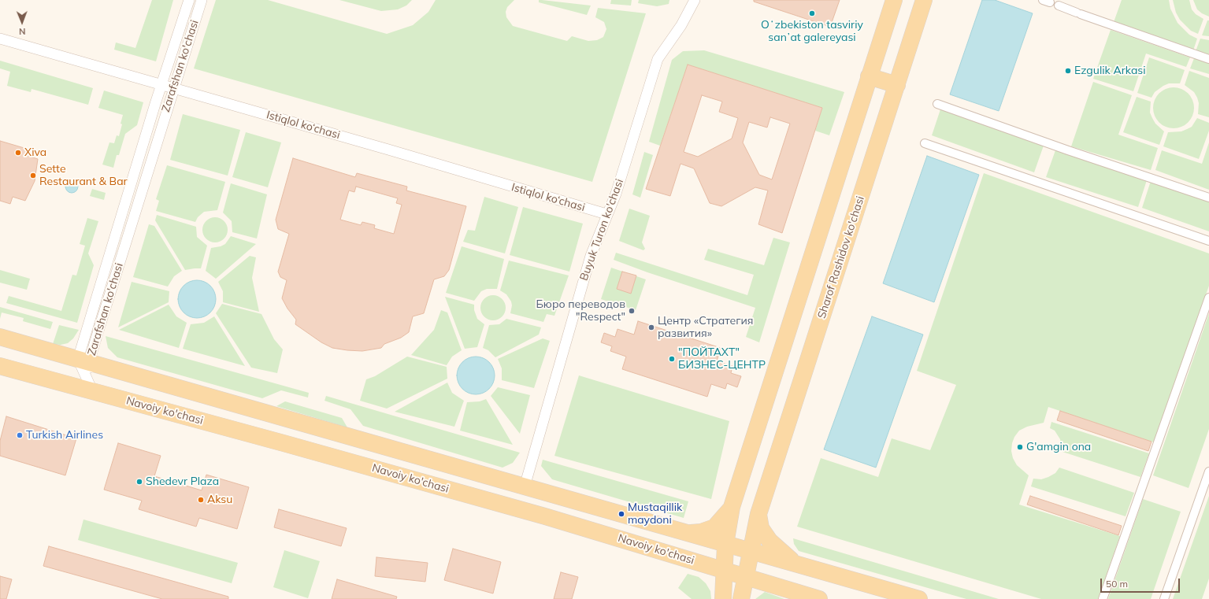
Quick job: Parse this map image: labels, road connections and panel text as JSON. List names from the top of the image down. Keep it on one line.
{"streets":{"main road":["Sharof Rashidov ko'chasi","Navoiy ko'chasi"],"street":["Zarafshan ko'chasi","Istiqlol ko‘chasi","Buyuk Turon ko'chasi"]},"crossings":[["Zarafshan ko'chasi","Istiqlol ko‘chasi"],["Zarafshan ko'chasi","Navoiy ko'chasi"],["Istiqlol ko‘chasi","Buyuk Turon ko'chasi"],["Sharof Rashidov ko'chasi","Navoiy ko'chasi"]],"places":["Oʻzbekiston tasviriy sanʼat galereyasi","Ezgulik Arkasi","Xiva","Sette Restaurant & Bar","Бюро переводов \"Respect\"","Центр «Стратегия развития»","\"ПОЙТАХТ\" БИЗНЕС-ЦЕНТР","Turkish Airlines","G'amgin ona","Shedevr Plaza","Aksu","Mustaqillik maydoni"],"scale_bar":"50 m","north":"bottom"}
